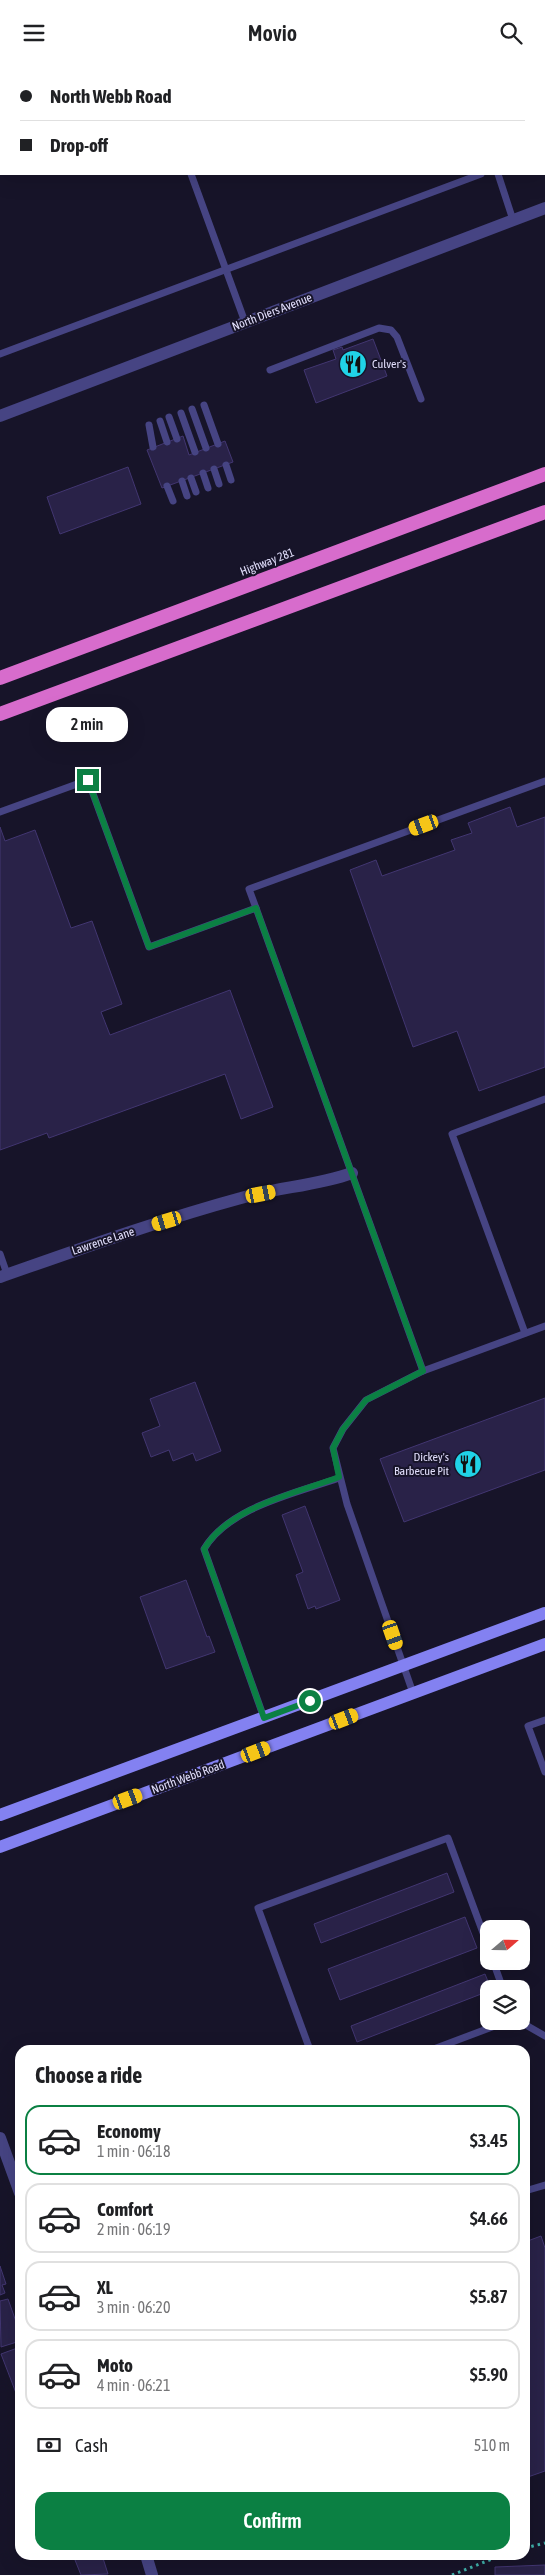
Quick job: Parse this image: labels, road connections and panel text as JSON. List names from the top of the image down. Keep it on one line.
{"streets":{"highway":["Highway 281"],"main road":["North Webb Road"],"street":["North Diers Avenue","Lawrence Lane"]},"places":{"restaurant":["Culver's","Dickey's Barbecue Pit"]},"north":"right","page":{"header":"Movio","banner":["North Webb Road","Drop-off"],"bubble":"2 min","heading":"Choose a ride","list":[{"name":"Economy","note":"1 min · 06:18","value":"$3.45"},{"name":"Comfort","note":"2 min · 06:19","value":"$4.66"},{"name":"XL","note":"3 min · 06:20","value":"$5.87"},{"name":"Moto","note":"4 min · 06:21","value":"$5.90"}],"pay":["Cash","510 m"],"buttons":"Confirm"}}
